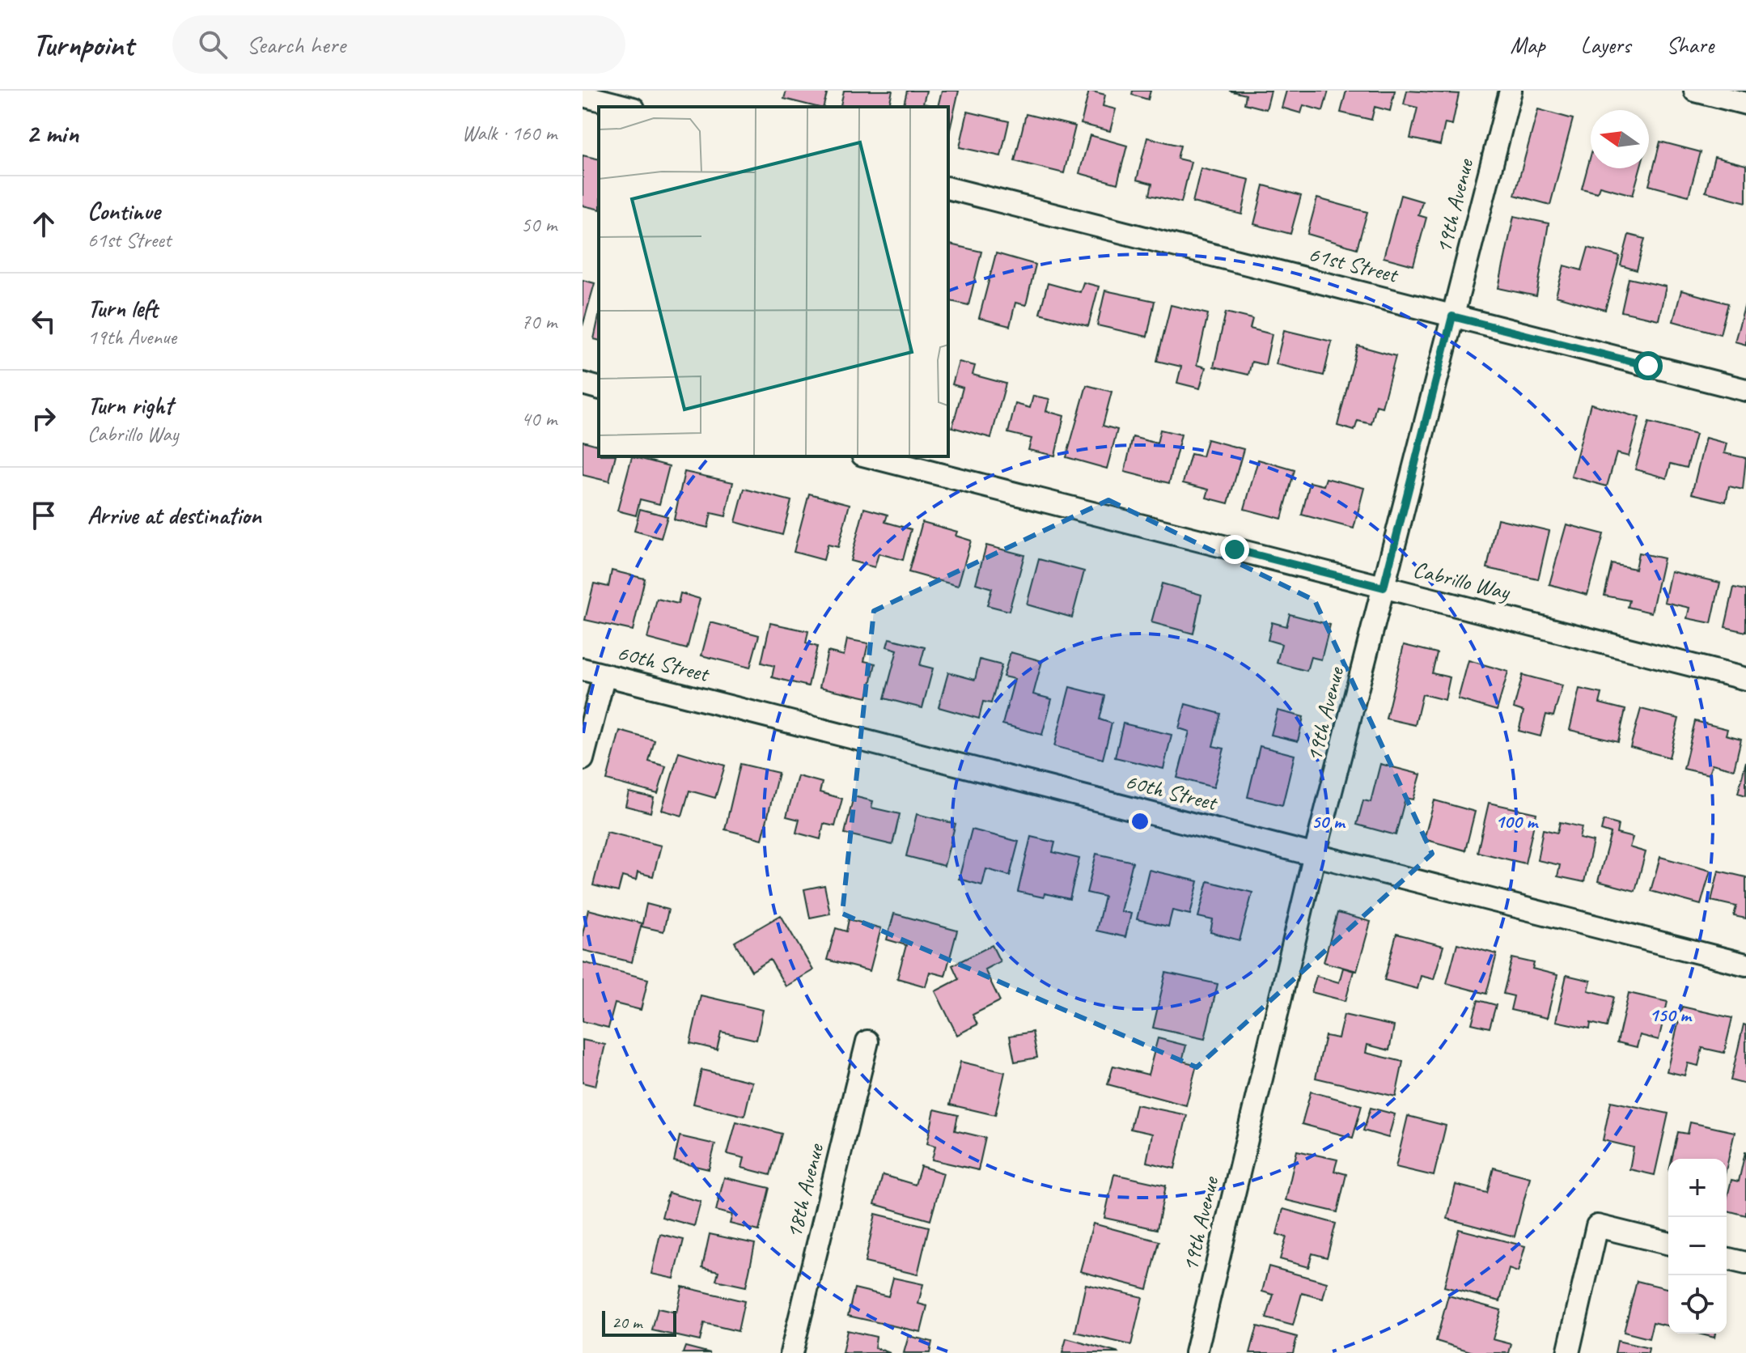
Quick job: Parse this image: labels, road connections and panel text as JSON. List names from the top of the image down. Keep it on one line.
{"streets":{"street":["19th Avenue","61st Street","Cabrillo Way","60th Street","18th Avenue"]},"crossings":[["19th Avenue","61st Street"],["19th Avenue","Cabrillo Way"],["19th Avenue","60th Street"]],"scale_bar":"20 m","north":"left","page":{"header":"Turnpoint","search":"Search here","nav":["Map","Layers","Share"],"heading":["2 min","Walk · 160 m"],"list":[["Continue","61st Street","50 m"],["Turn left","19th Avenue","70 m"],["Turn right","Cabrillo Way","40 m"],"Arrive at destination"],"map_buttons":["+","−"],"scale":"20 m"},"rings":["50 m","100 m","150 m"]}
